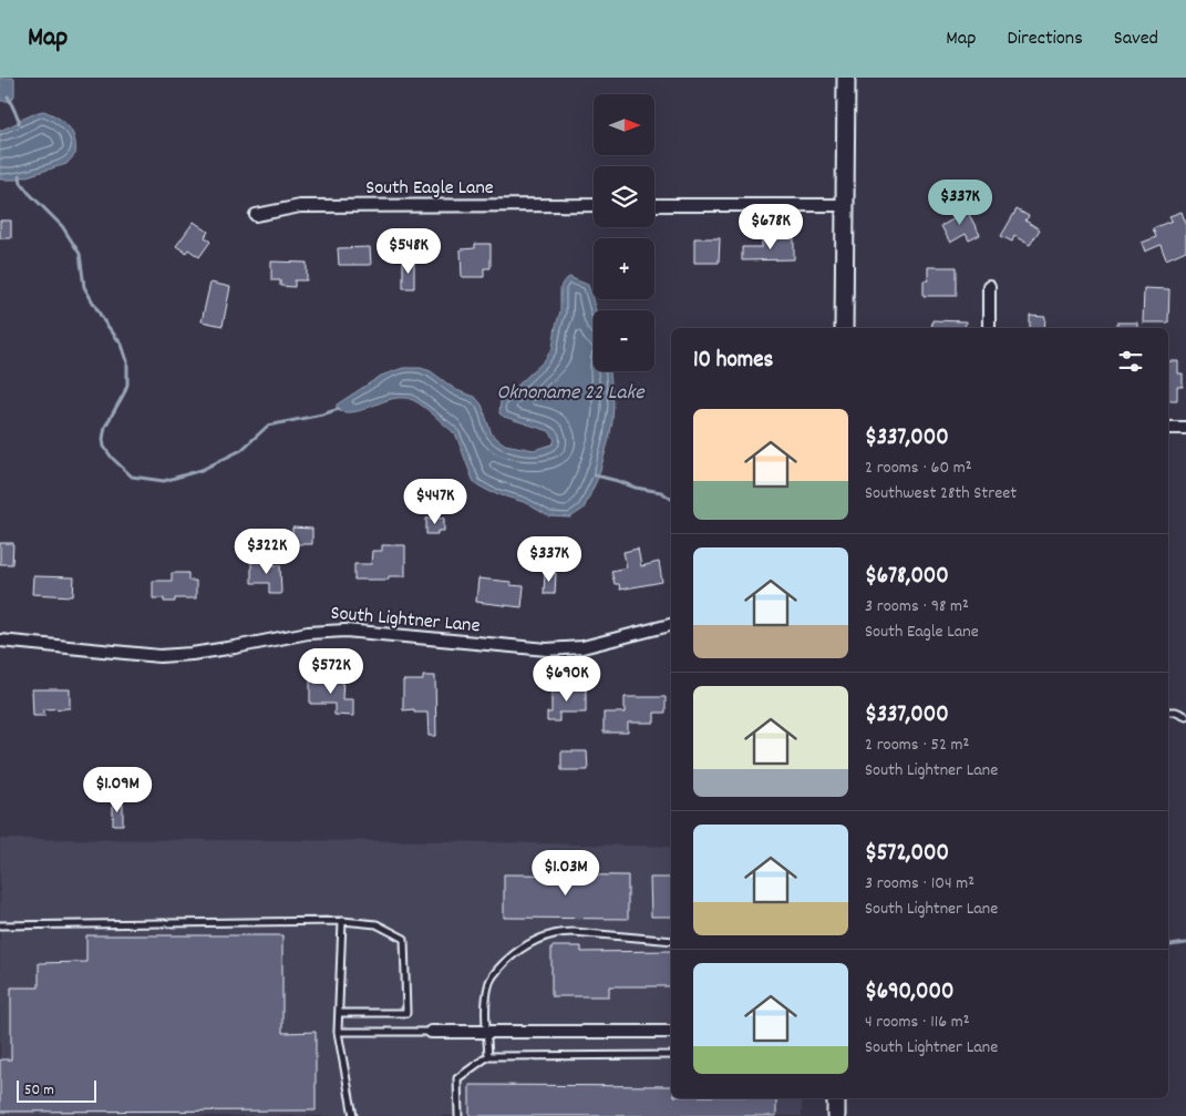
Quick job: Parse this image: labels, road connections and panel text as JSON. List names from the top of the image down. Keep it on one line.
{"streets":{"street":["South Eagle Lane","South Lightner Lane"]},"water":["Oknoname 22 Lake"],"scale_bar":"50 m","north":"right","page":{"header":"Map","nav":["Map","Directions","Saved"],"map_buttons":["+","−"],"price":["$337K","$678K","$548K","$447K","$322K","$337K","$572K","$690K","$1.09M","$1.03M"],"heading":"10 homes","list":[{"name":"$337,000","note":"2 rooms · 60 m² · Southwest 28th Street"},{"name":"$678,000","note":"3 rooms · 98 m² · South Eagle Lane"},{"name":"$337,000","note":"2 rooms · 52 m² · South Lightner Lane"},{"name":"$572,000","note":"3 rooms · 104 m² · South Lightner Lane"},{"name":"$690,000","note":"4 rooms · 116 m² · South Lightner Lane"}],"scale":"50 m"}}
